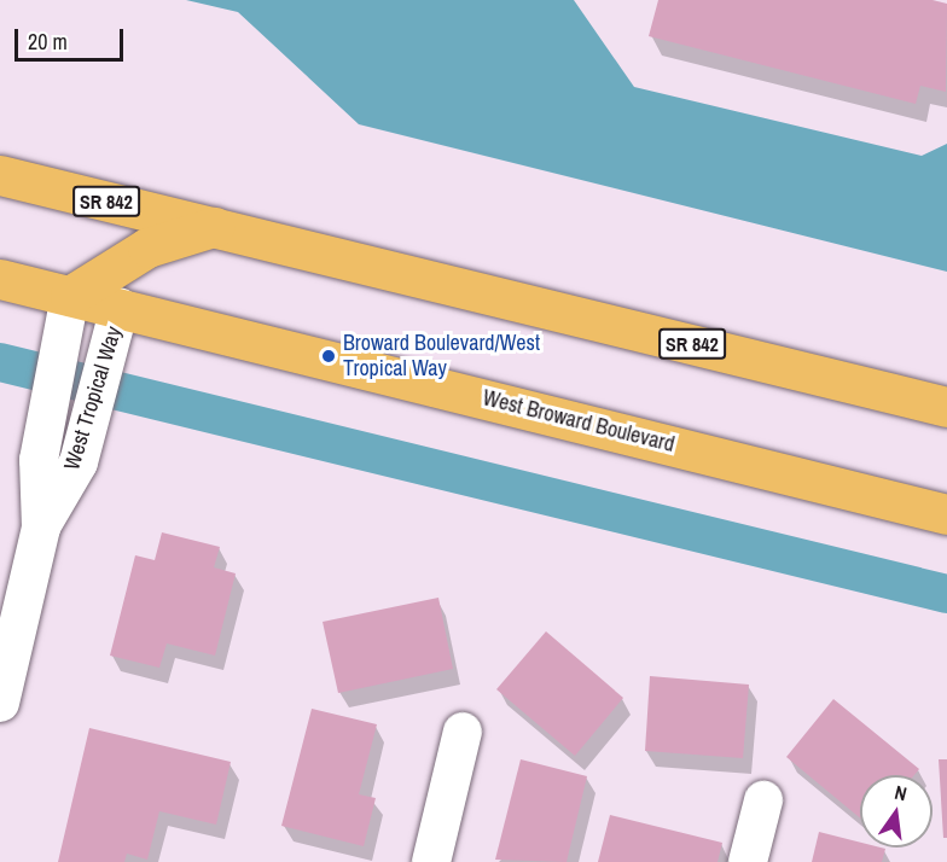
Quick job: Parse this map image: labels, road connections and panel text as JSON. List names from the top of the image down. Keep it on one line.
{"streets":{"main road":["SR 842","West Broward Boulevard"],"street":["West Tropical Way"]},"crossings":[["West Tropical Way","West Broward Boulevard"]],"places":["Broward Boulevard/West Tropical Way"],"scale_bar":"20 m","north":"top"}
